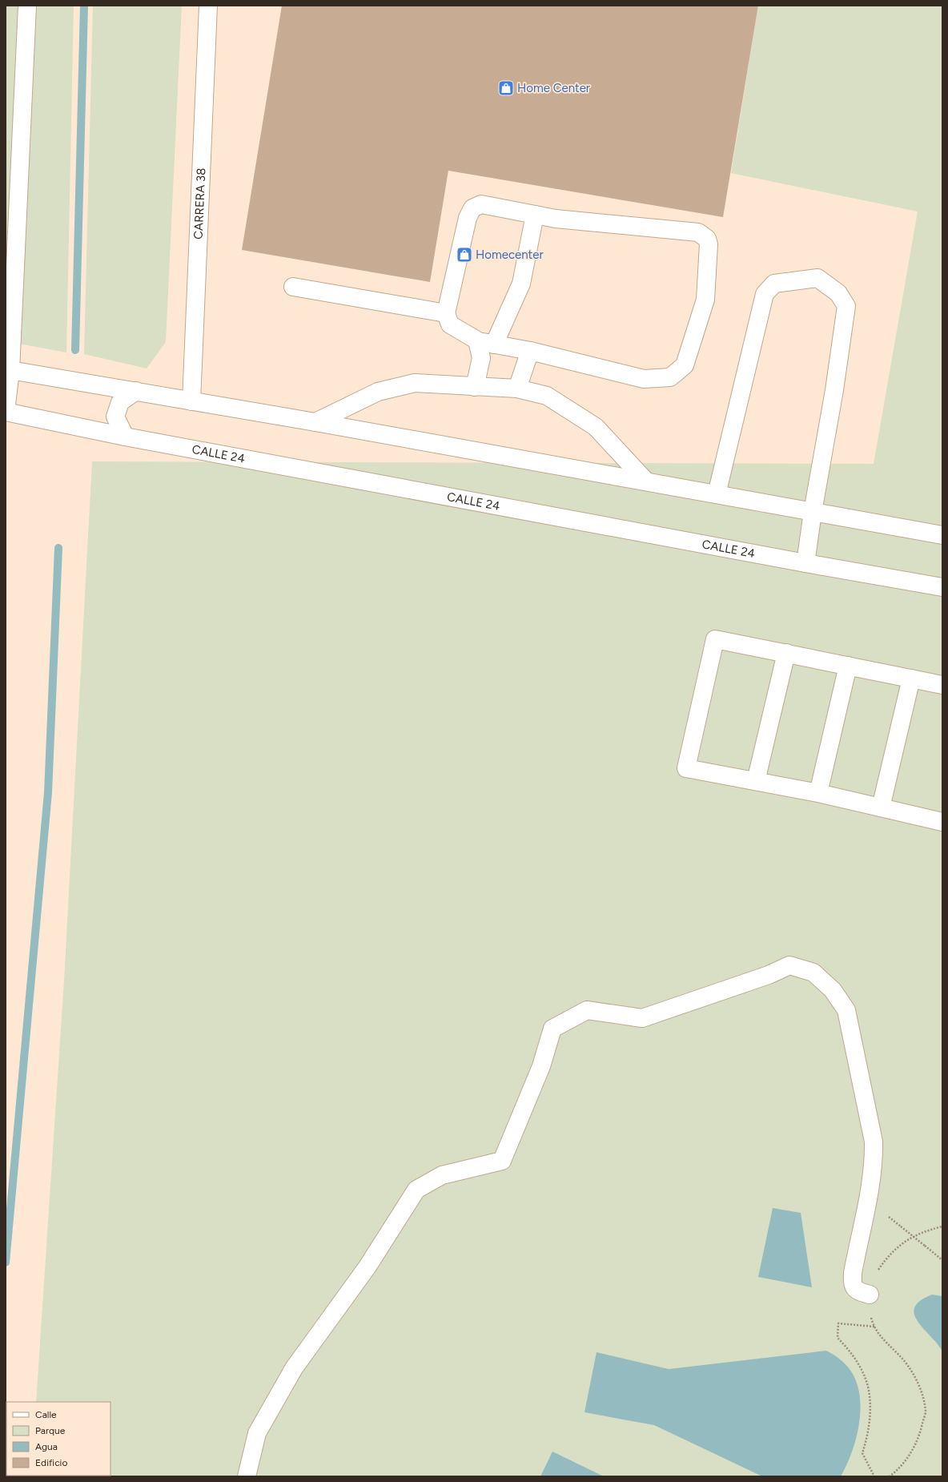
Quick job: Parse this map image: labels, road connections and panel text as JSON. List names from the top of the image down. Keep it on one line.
{"streets":{"street":["CARRERA 38","CALLE 24"]},"places":{"shop":["Home Center","Homecenter"]},"legend":["Calle","Parque","Agua","Edificio"]}
